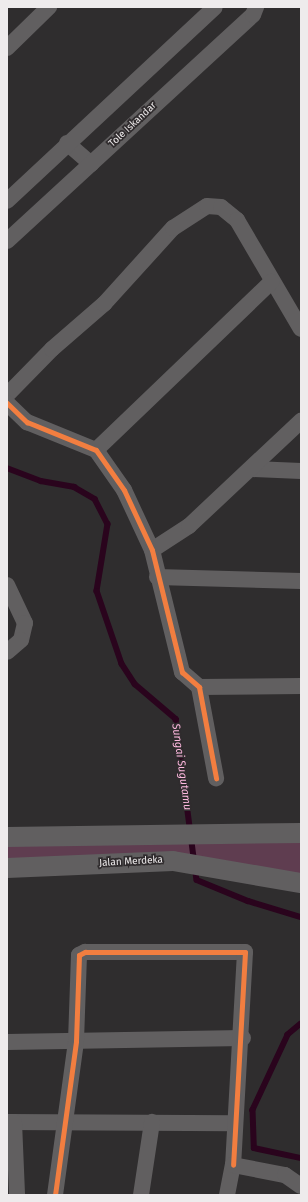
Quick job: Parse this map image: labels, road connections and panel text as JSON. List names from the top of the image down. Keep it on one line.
{"streets":{"street":["Tole Iskandar","Jalan Merdeka"]},"water":["Sungai Sugutamu"]}
